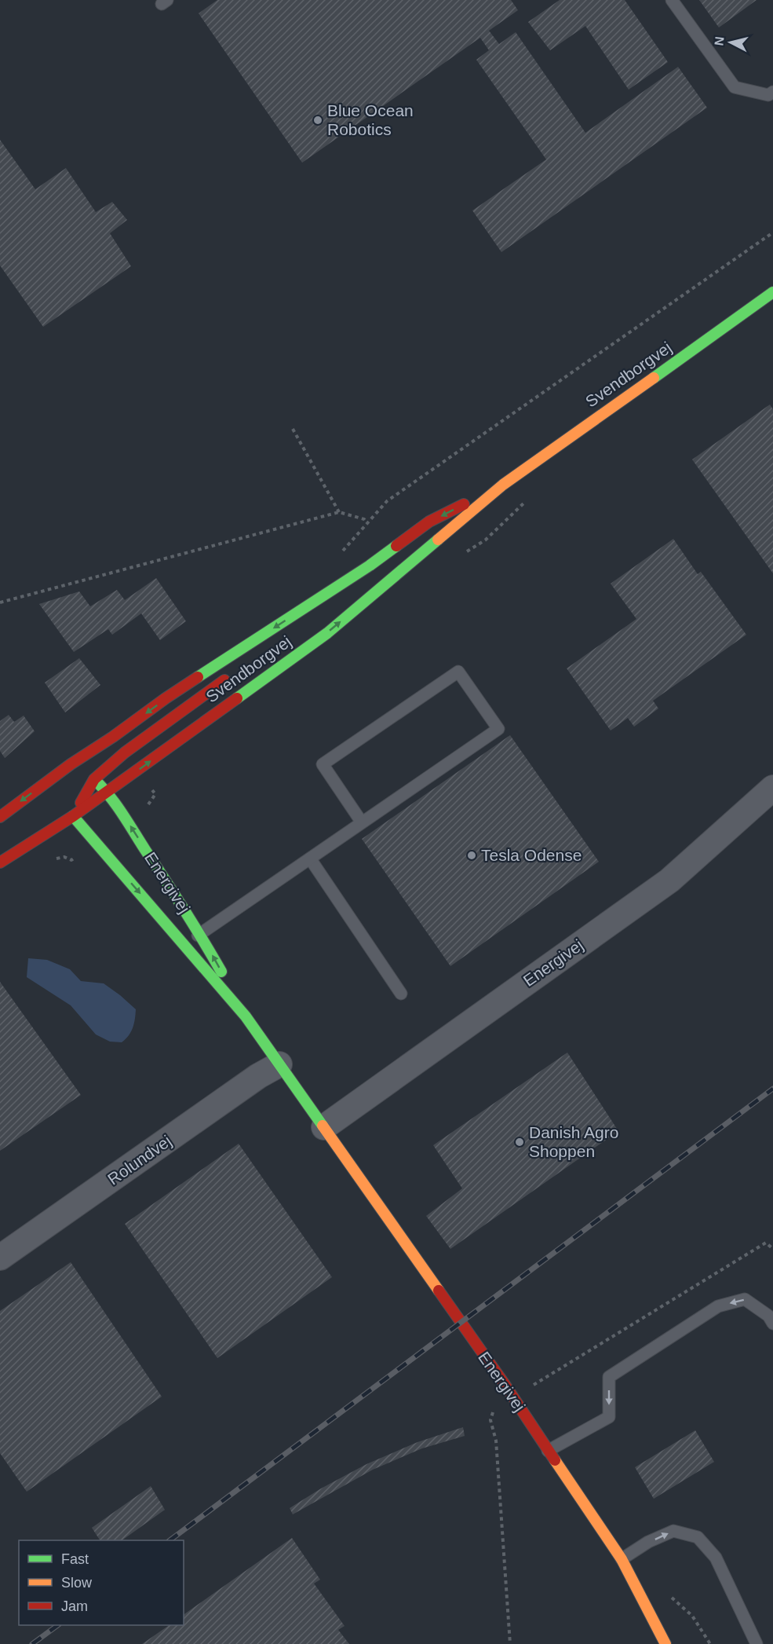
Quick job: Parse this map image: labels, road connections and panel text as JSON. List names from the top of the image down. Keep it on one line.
{"streets":{"main road":["Svendborgvej","Energivej"],"street":["Rolundvej"]},"crossings":[["Svendborgvej","Energivej"],["Energivej","Rolundvej"]],"places":["Blue Ocean Robotics","Tesla Odense","Danish Agro Shoppen"],"legend":["Fast","Slow","Jam"],"north":"left"}
